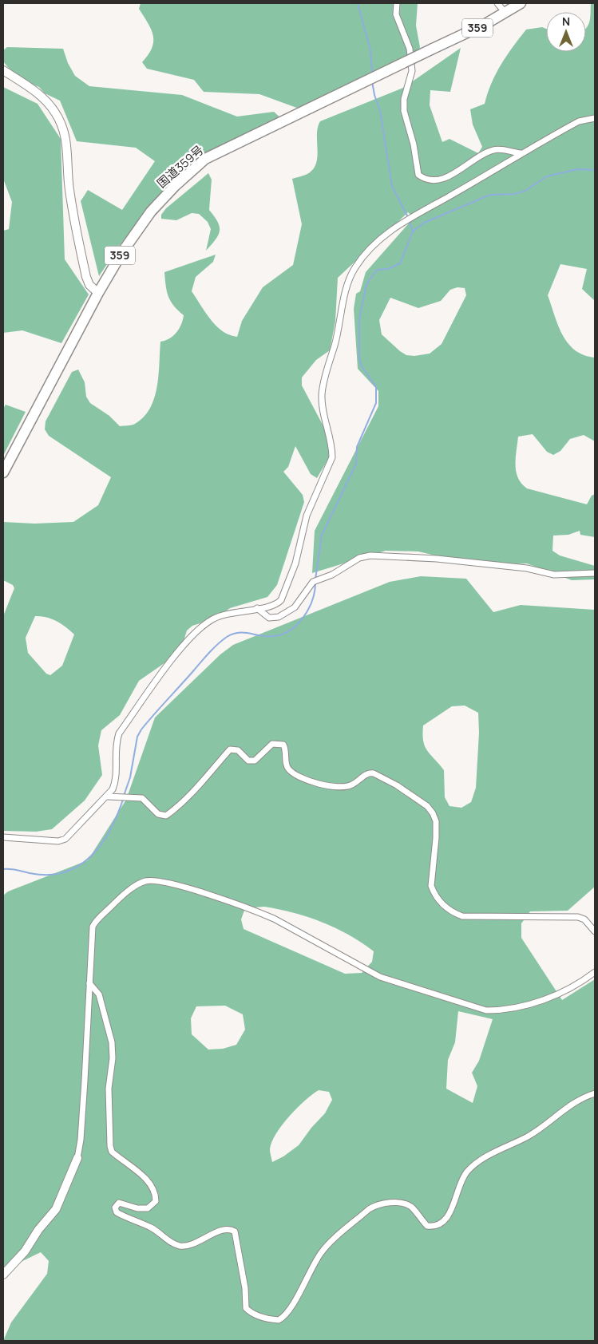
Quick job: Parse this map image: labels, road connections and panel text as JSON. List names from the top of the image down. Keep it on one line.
{"streets":{"highway":["359","国道359号"]},"north":"top"}
